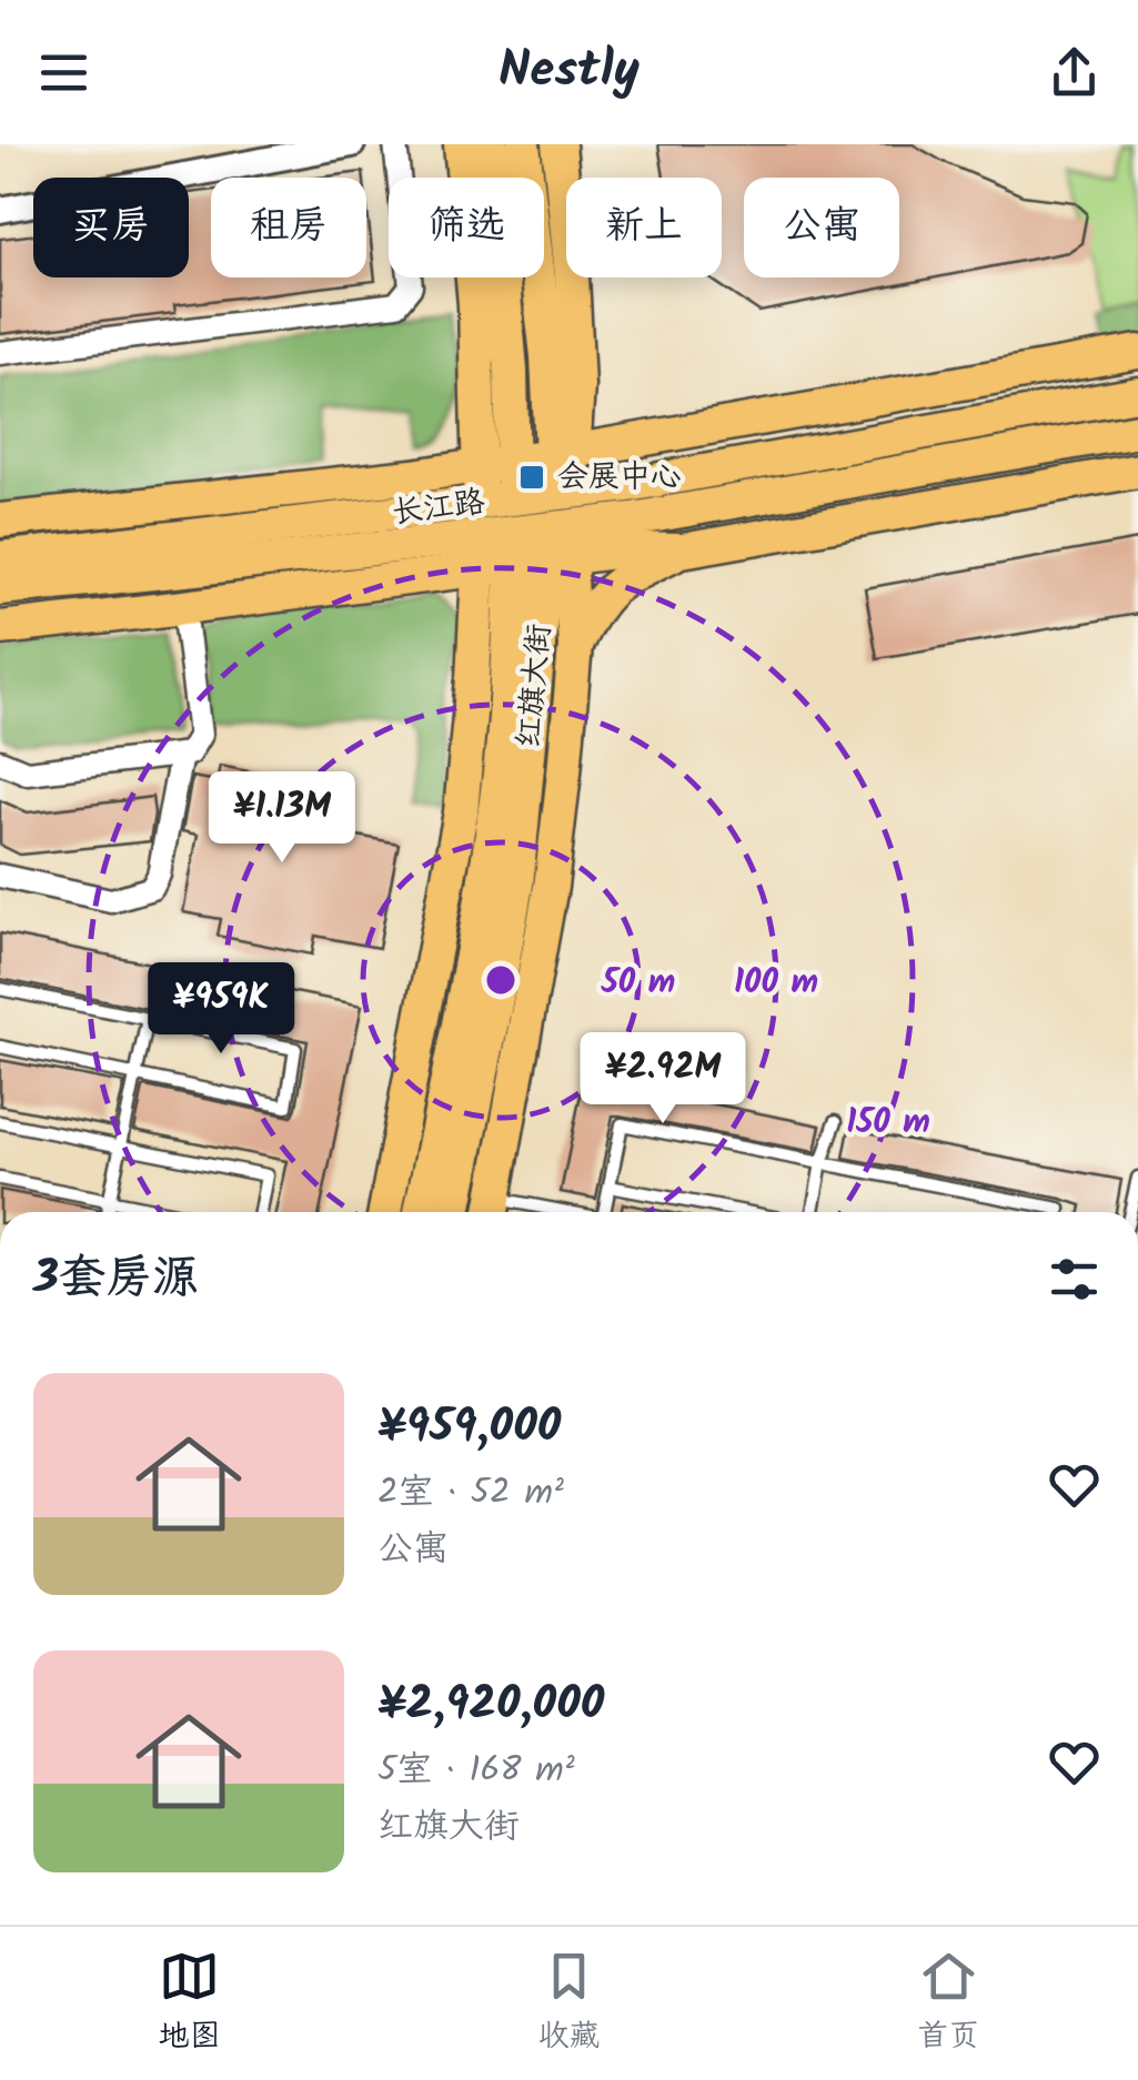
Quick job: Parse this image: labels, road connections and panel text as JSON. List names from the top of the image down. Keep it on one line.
{"streets":{"main road":["长江路","红旗大街"]},"crossings":[["长江路","红旗大街"]],"places":{"transit":["会展中心"]},"page":{"header":"Nestly","chip":["买房","租房","筛选","新上","公寓"],"price":["¥1.13M","¥959K","¥2.92M"],"heading":"3套房源","list":[{"name":"¥959,000","note":"2室 · 52 m² · 公寓"},{"name":"¥2,920,000","note":"5室 · 168 m² · 红旗大街"}],"tabs":["地图","收藏","首页"]},"rings":["50 m","100 m","150 m"]}
